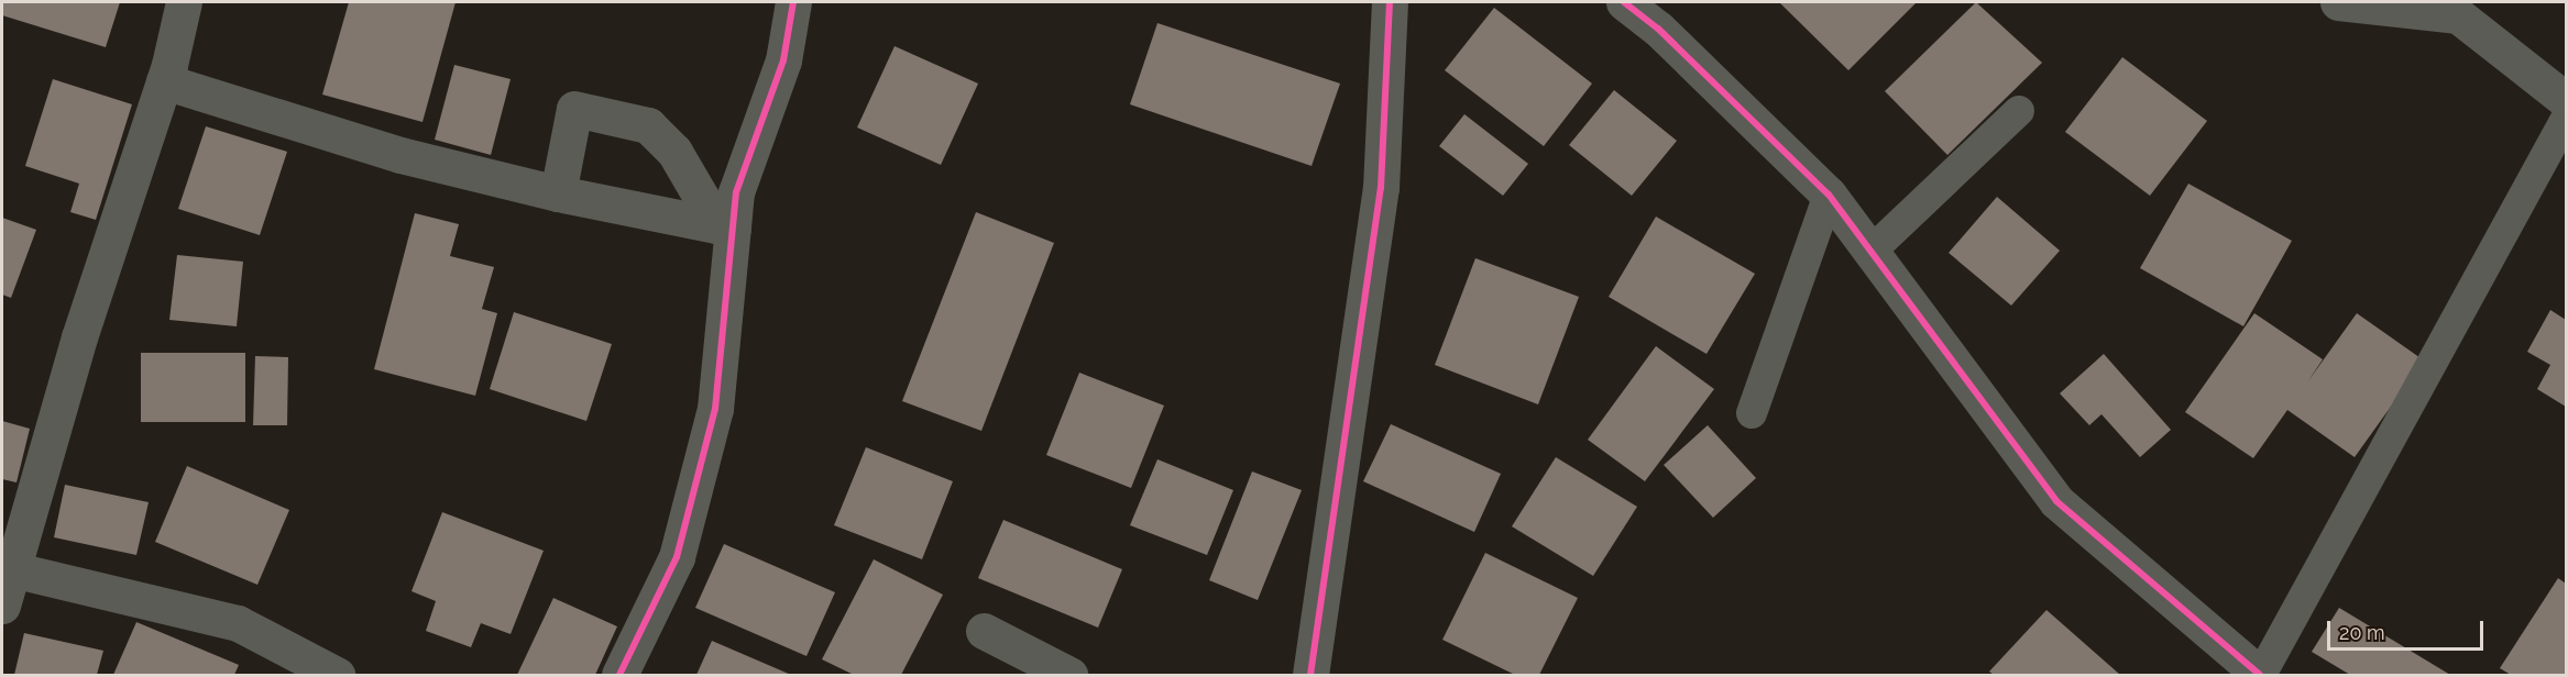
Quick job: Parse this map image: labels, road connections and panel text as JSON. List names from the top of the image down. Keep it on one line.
{"scale_bar":"20 m"}
